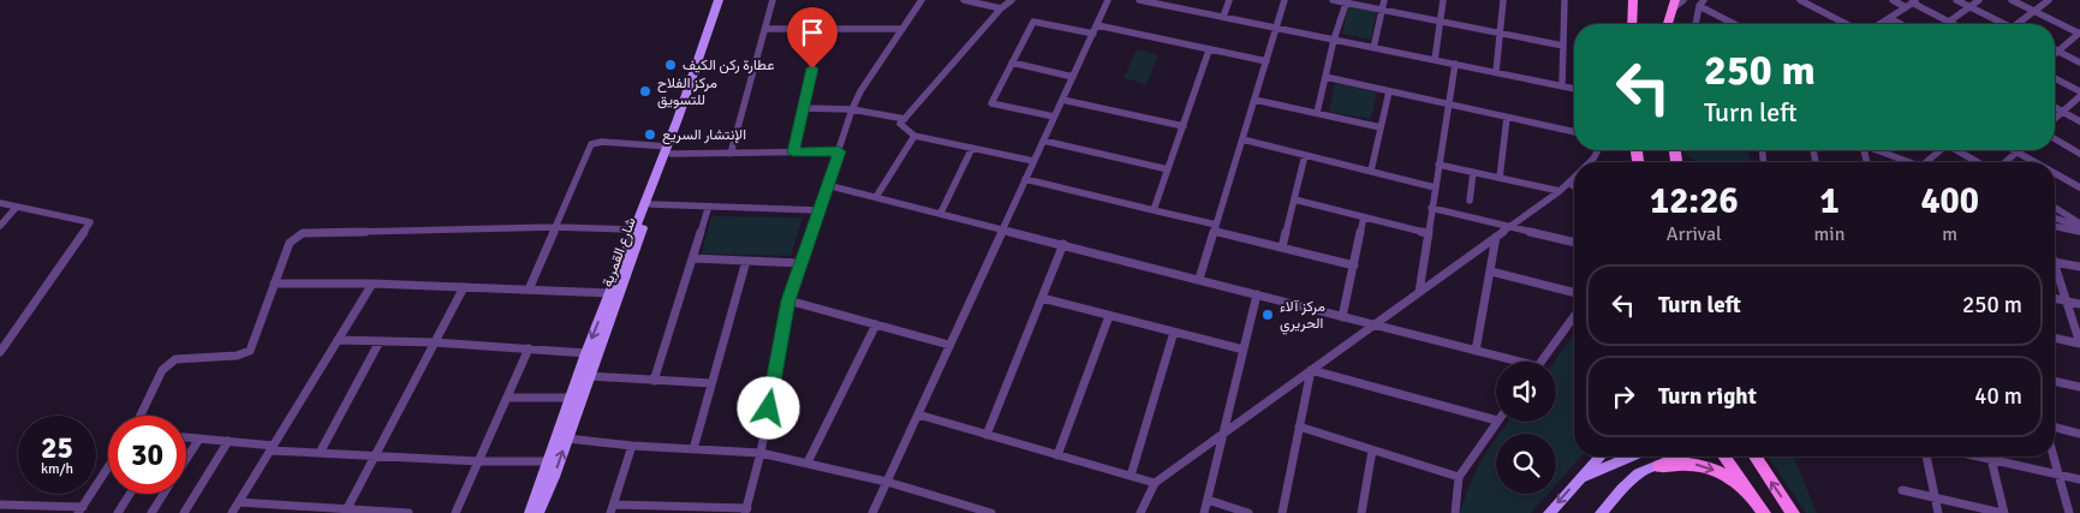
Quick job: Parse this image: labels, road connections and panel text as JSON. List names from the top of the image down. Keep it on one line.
{"streets":{"street":["شارع القمرية"]},"places":["عطارة ركن الكيف","مركز الفلاح للتسويق","الإنتشار السريع","مركز آلاء الحريري"],"page":{"turn":["250 m","Turn left"],"eta":["12:26","Arrival","1","min","400","m"],"list":[{"name":"Turn left","value":"250 m"},{"name":"Turn right","value":"40 m"}],"speed":"25 km/h","limit":"30"}}
